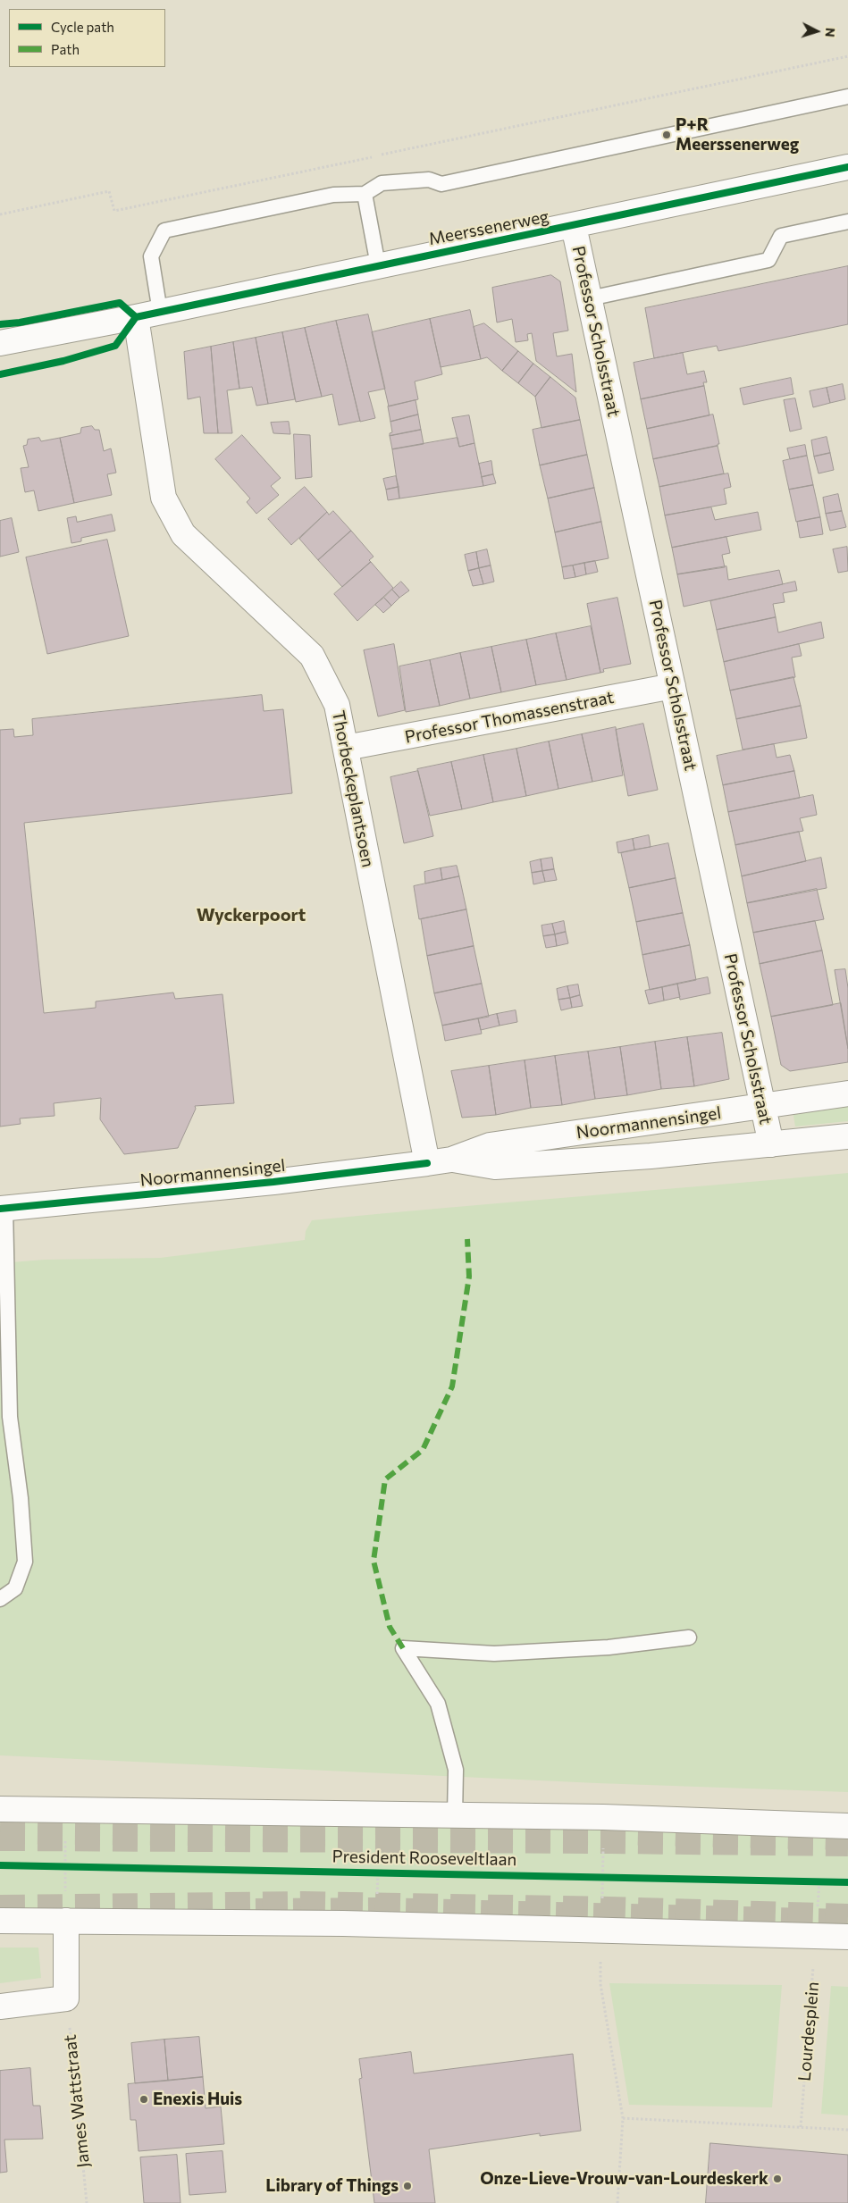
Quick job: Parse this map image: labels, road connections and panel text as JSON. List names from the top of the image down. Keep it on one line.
{"streets":{"street":["Meerssenerweg","Professor Scholsstraat","Professor Thomassenstraat","Thorbeckeplantsoen","Noormannensingel"],"path":["Lourdesplein","James Wattstraat"],"cycle path":["President Rooseveltlaan"]},"crossings":[["Meerssenerweg","Professor Scholsstraat"],["Meerssenerweg","Thorbeckeplantsoen"],["Professor Scholsstraat","Professor Thomassenstraat"],["Professor Scholsstraat","Noormannensingel"],["Professor Thomassenstraat","Thorbeckeplantsoen"],["Thorbeckeplantsoen","Noormannensingel"]],"districts":["Wyckerpoort"],"places":["P+R Meerssenerweg","Enexis Huis","Onze-Lieve-Vrouw-van-Lourdeskerk","Library of Things"],"legend":["Cycle path","Path"],"north":"right"}
